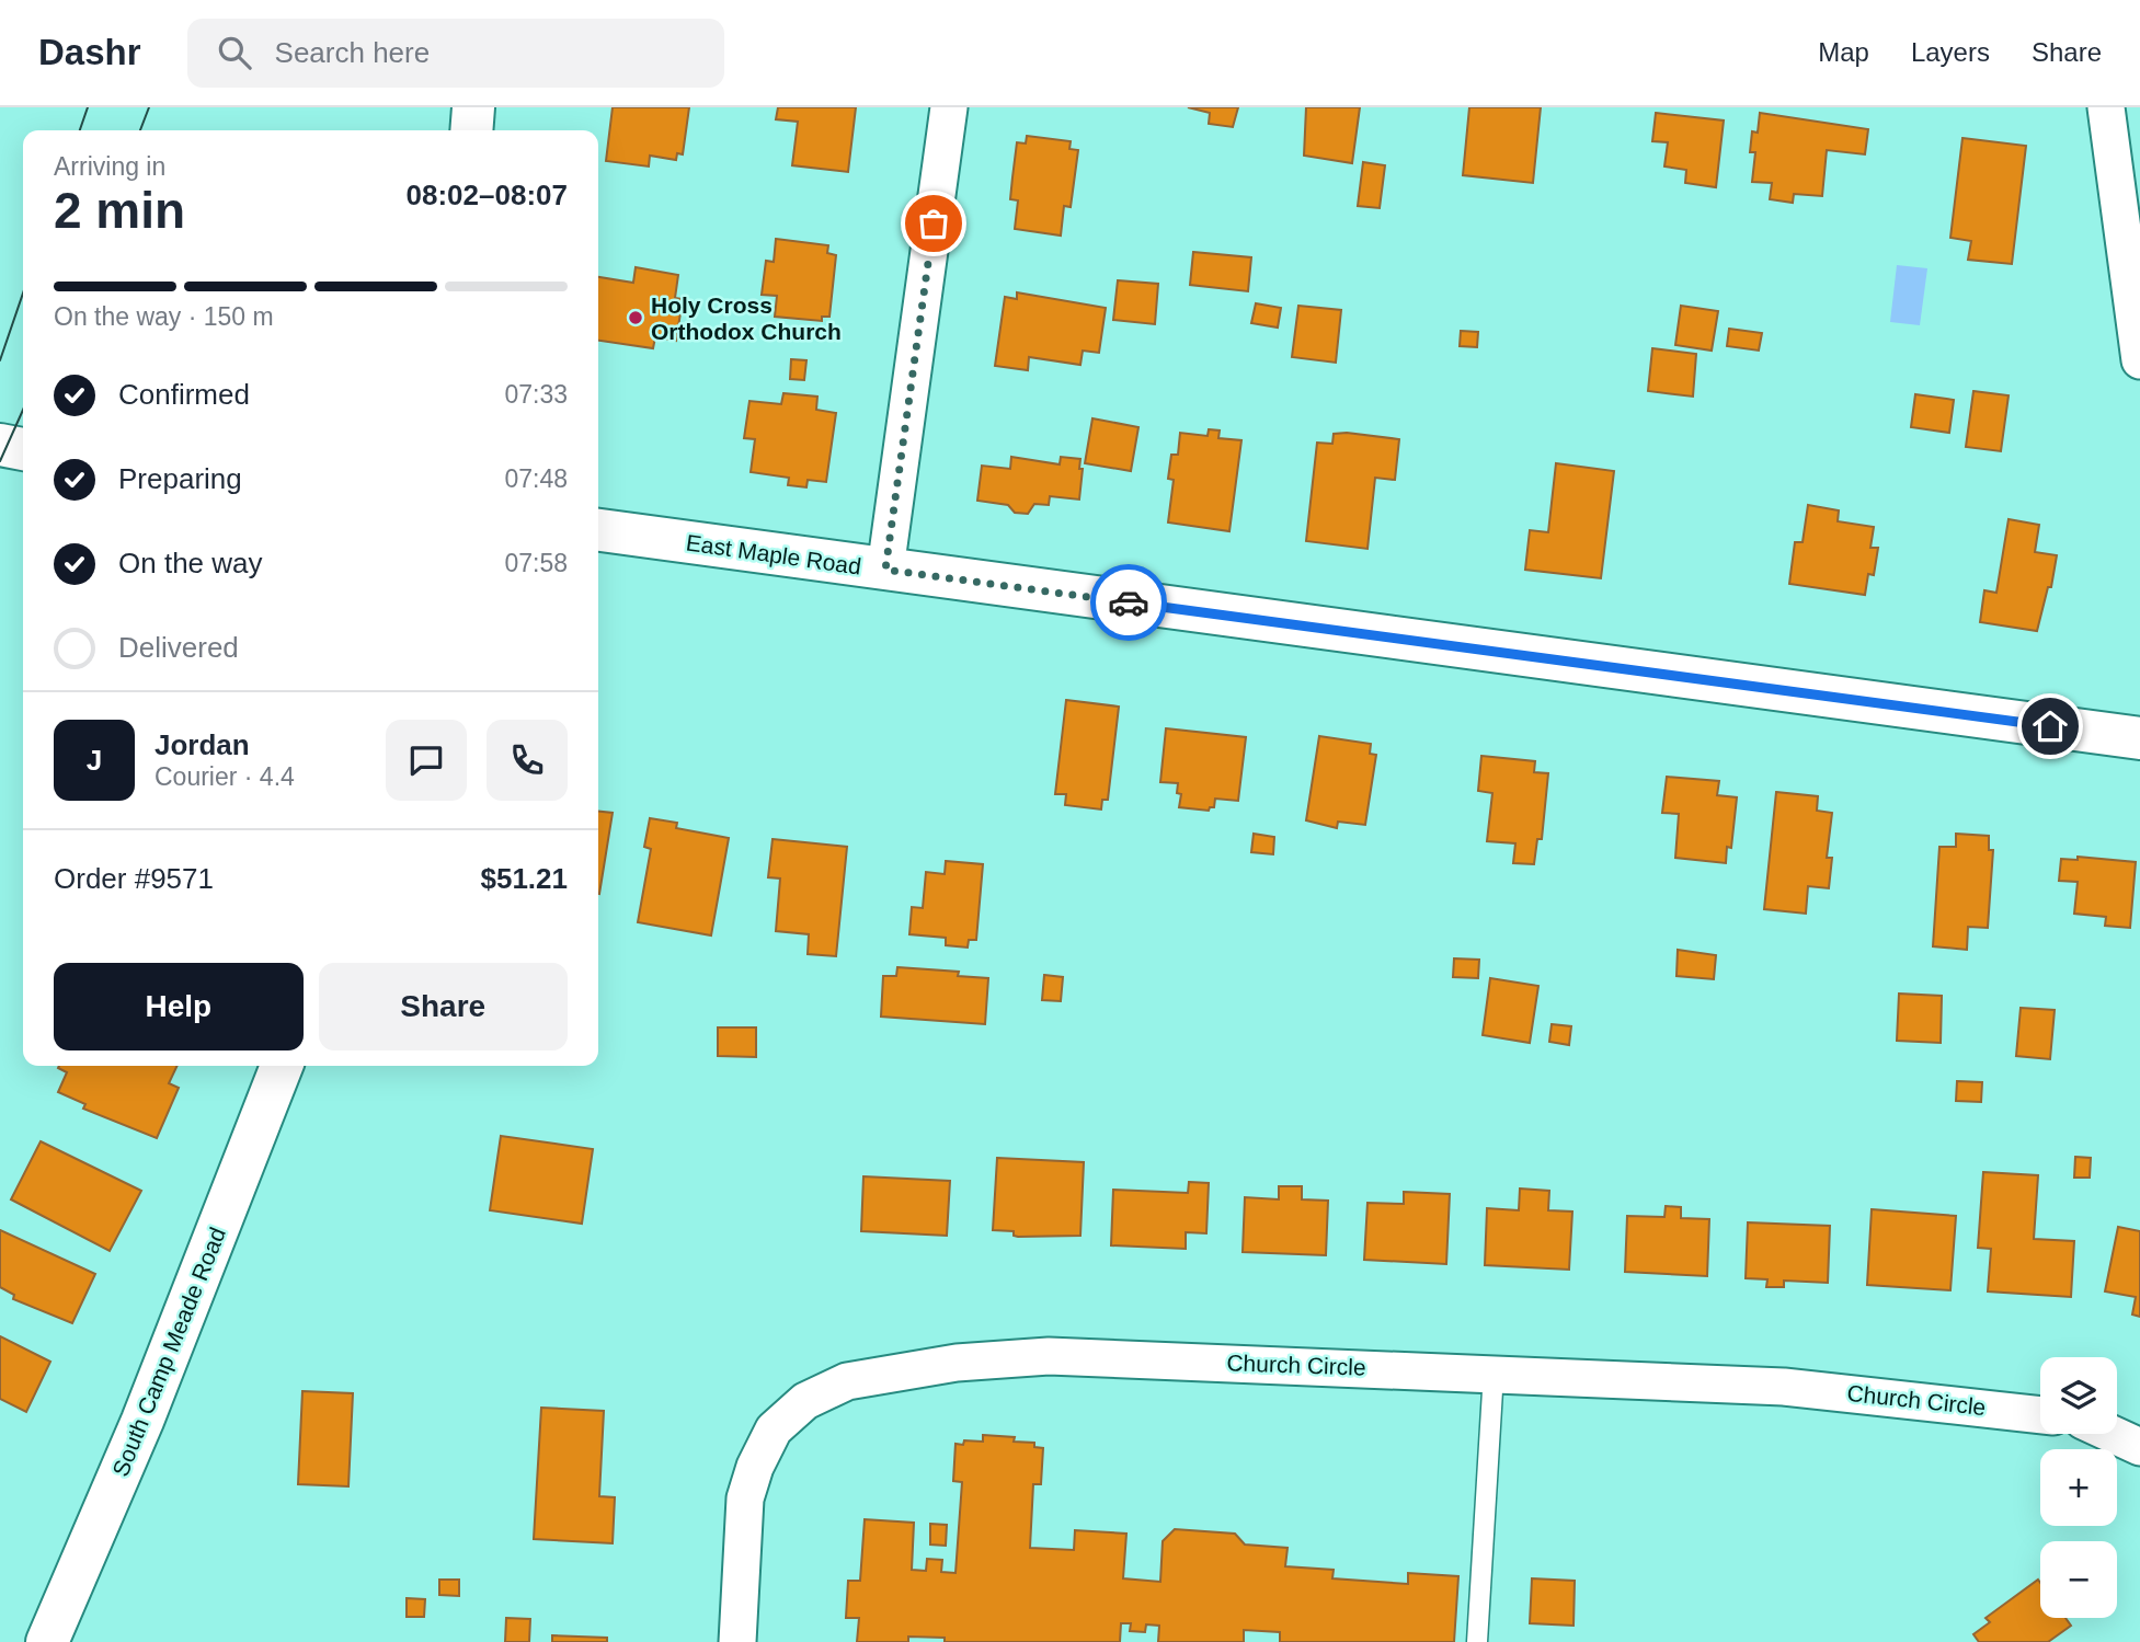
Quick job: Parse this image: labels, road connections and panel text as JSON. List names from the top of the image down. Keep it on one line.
{"streets":{"main road":["East Maple Road","South Camp Meade Road"],"street":["Church Circle"]},"places":["Holy Cross Orthodox Church"],"page":{"header":"Dashr","search":"Search here","nav":["Map","Layers","Share"],"heading":["2 min","Arriving in","08:02–08:07"],"panel":["Jordan","Courier · 4.4","Order #9571","$51.21"],"bar":"On the way · 150 m","list":[["Confirmed","07:33"],["Preparing","07:48"],["On the way","07:58"],"Delivered"],"round":"J","buttons":["Help","Share"],"map_buttons":["+","−"]}}
